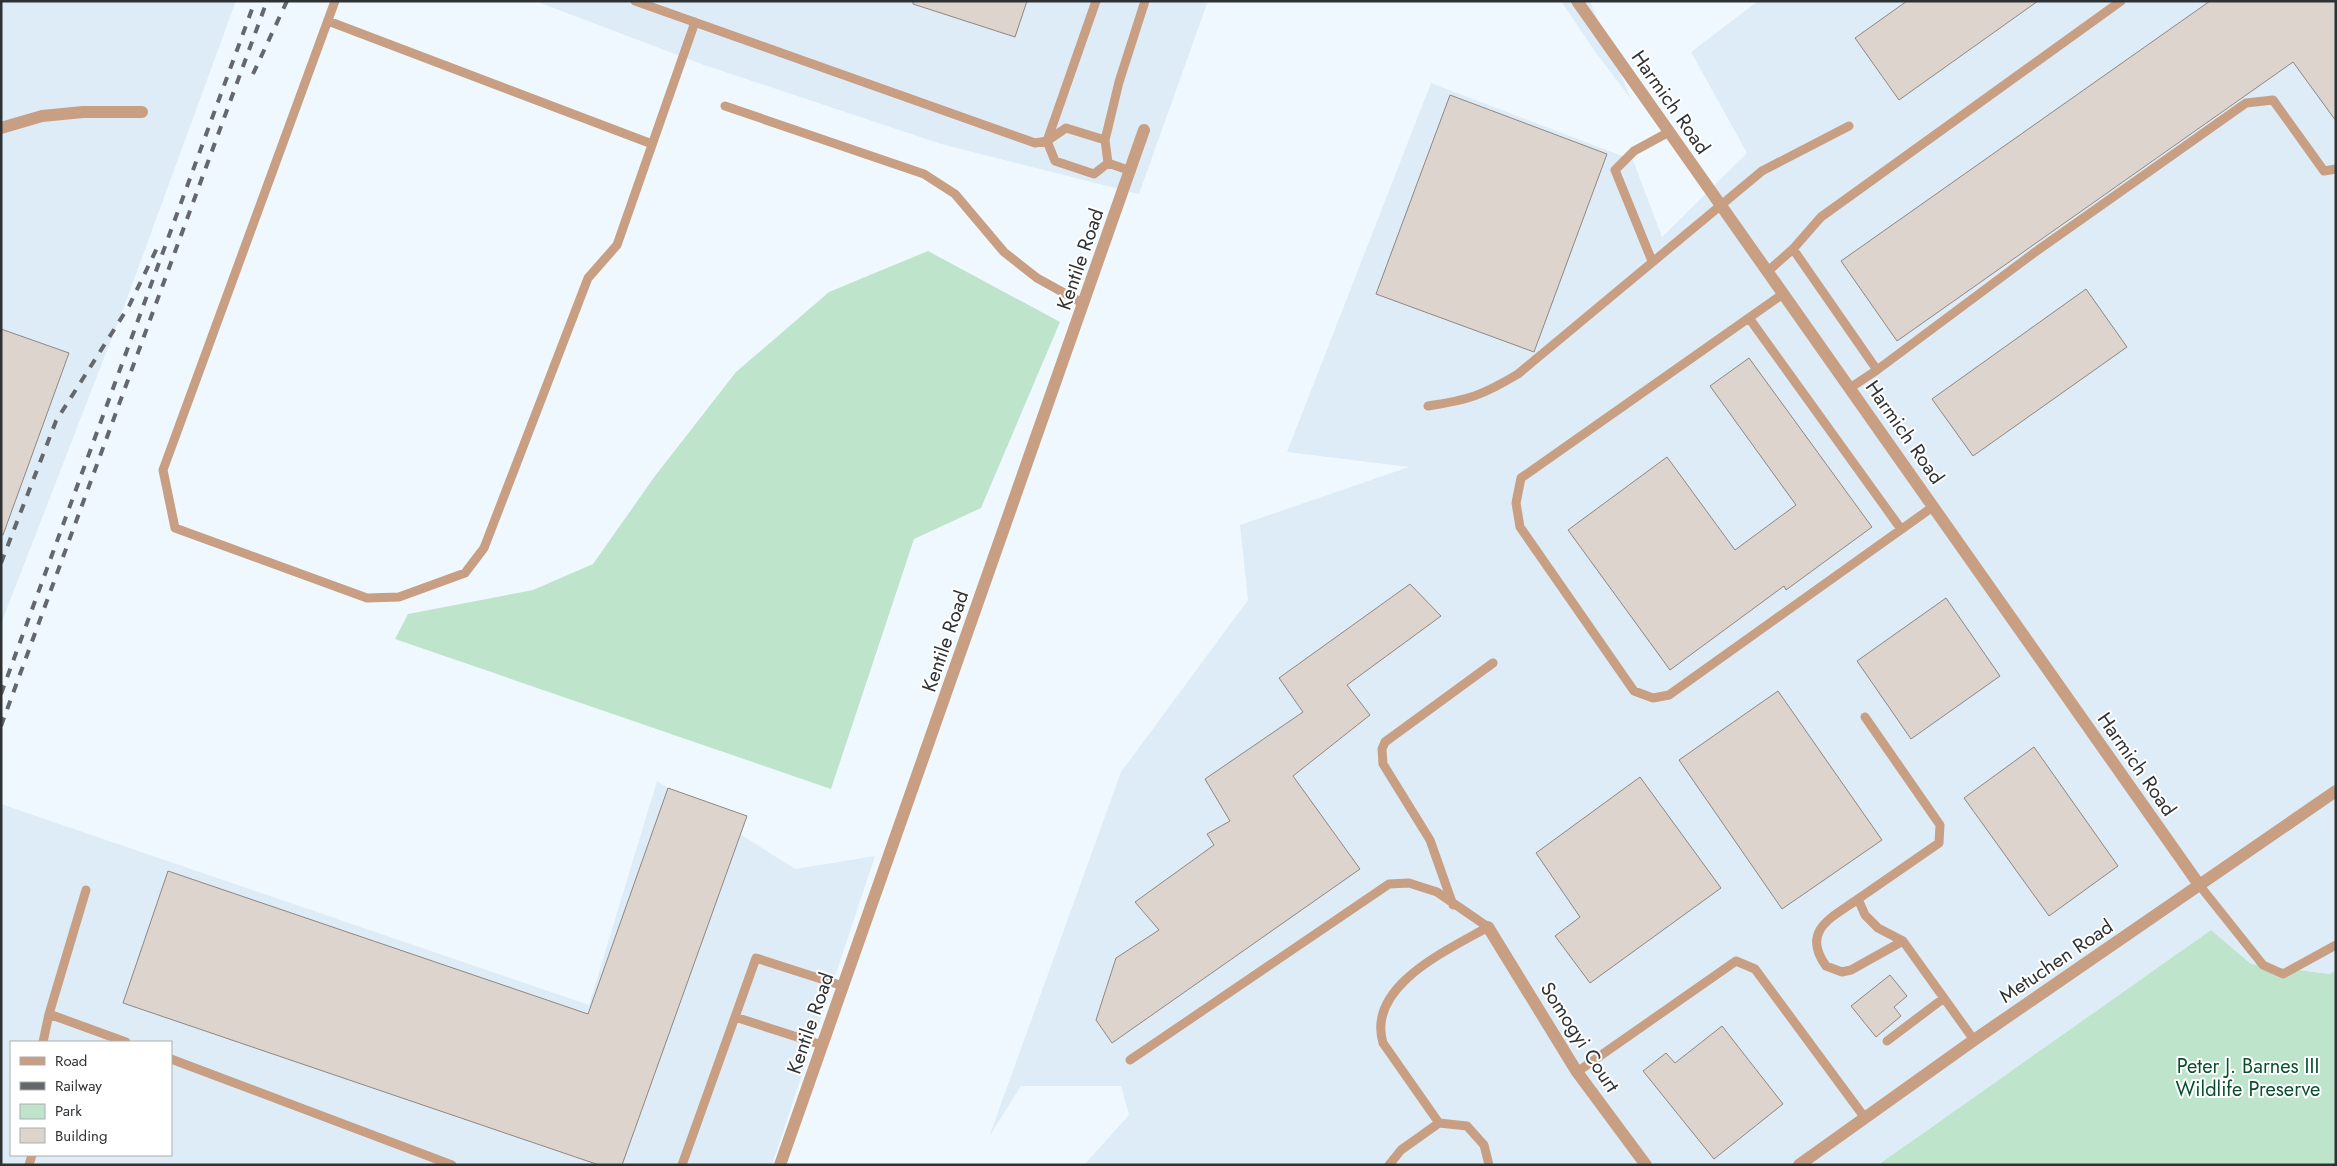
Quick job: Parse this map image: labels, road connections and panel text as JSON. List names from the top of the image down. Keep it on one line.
{"streets":{"street":["Harmich Road","Kentile Road","Metuchen Road","Somogyi Court"]},"crossings":[["Harmich Road","Metuchen Road"]],"parks":["Peter J. Barnes III Wildlife Preserve"],"legend":["Road","Railway","Park","Building"]}
